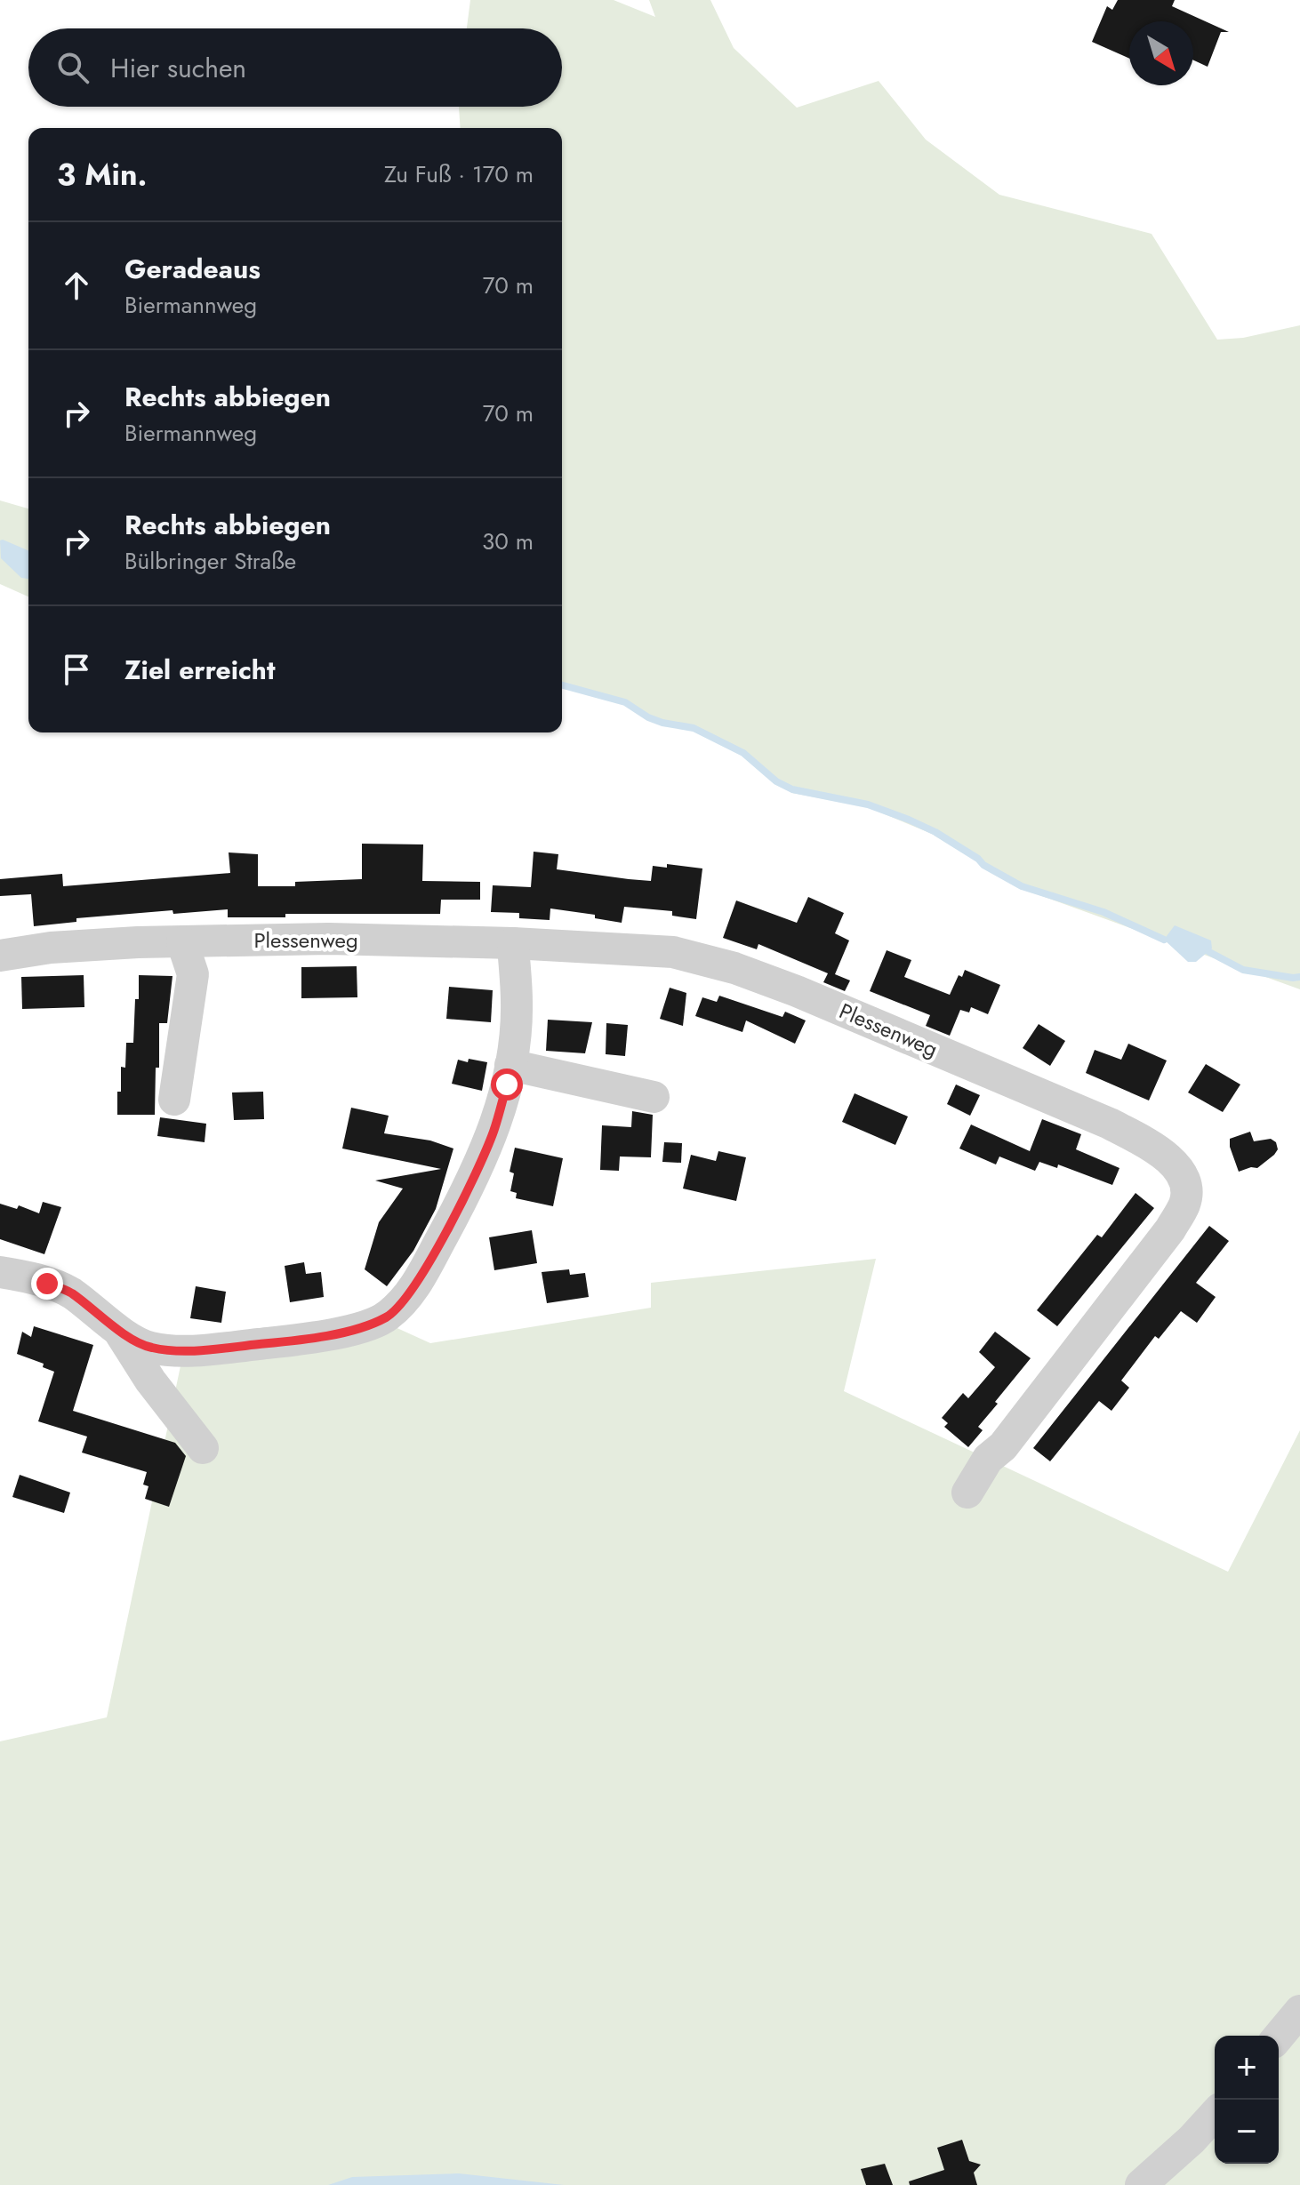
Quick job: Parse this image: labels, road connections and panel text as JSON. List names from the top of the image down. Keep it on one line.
{"streets":{"street":["Plessenweg"]},"north":"bottom right","page":{"search":"Hier suchen","heading":["3 Min.","Zu Fuß · 170 m"],"list":[["Geradeaus","Biermannweg","70 m"],["Rechts abbiegen","Biermannweg","70 m"],["Rechts abbiegen","Bülbringer Straße","30 m"],"Ziel erreicht"],"map_buttons":["+","−"]}}
